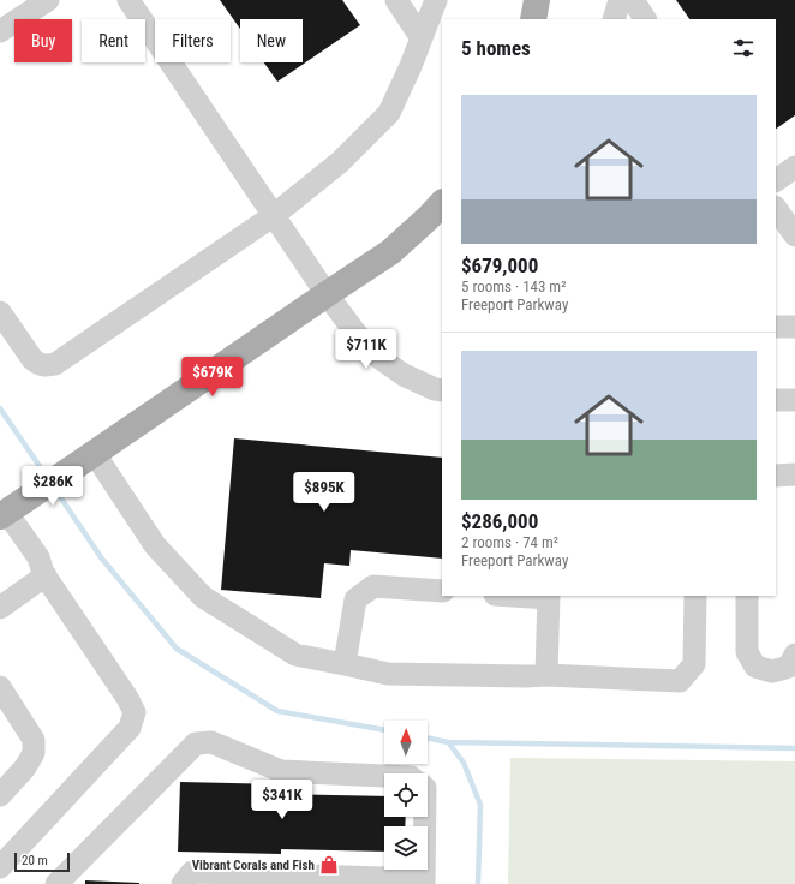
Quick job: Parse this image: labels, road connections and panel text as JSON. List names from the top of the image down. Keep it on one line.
{"places":{"shop":["Vibrant Corals and Fish"]},"scale_bar":"20 m","north":"top","page":{"chip":["Buy","Rent","Filters","New"],"heading":"5 homes","list":[{"name":"$679,000","note":"5 rooms · 143 m² · Freeport Parkway"},{"name":"$286,000","note":"2 rooms · 74 m² · Freeport Parkway"}],"price":["$711K","$679K","$286K","$895K","$341K"],"scale":"20 m"}}
